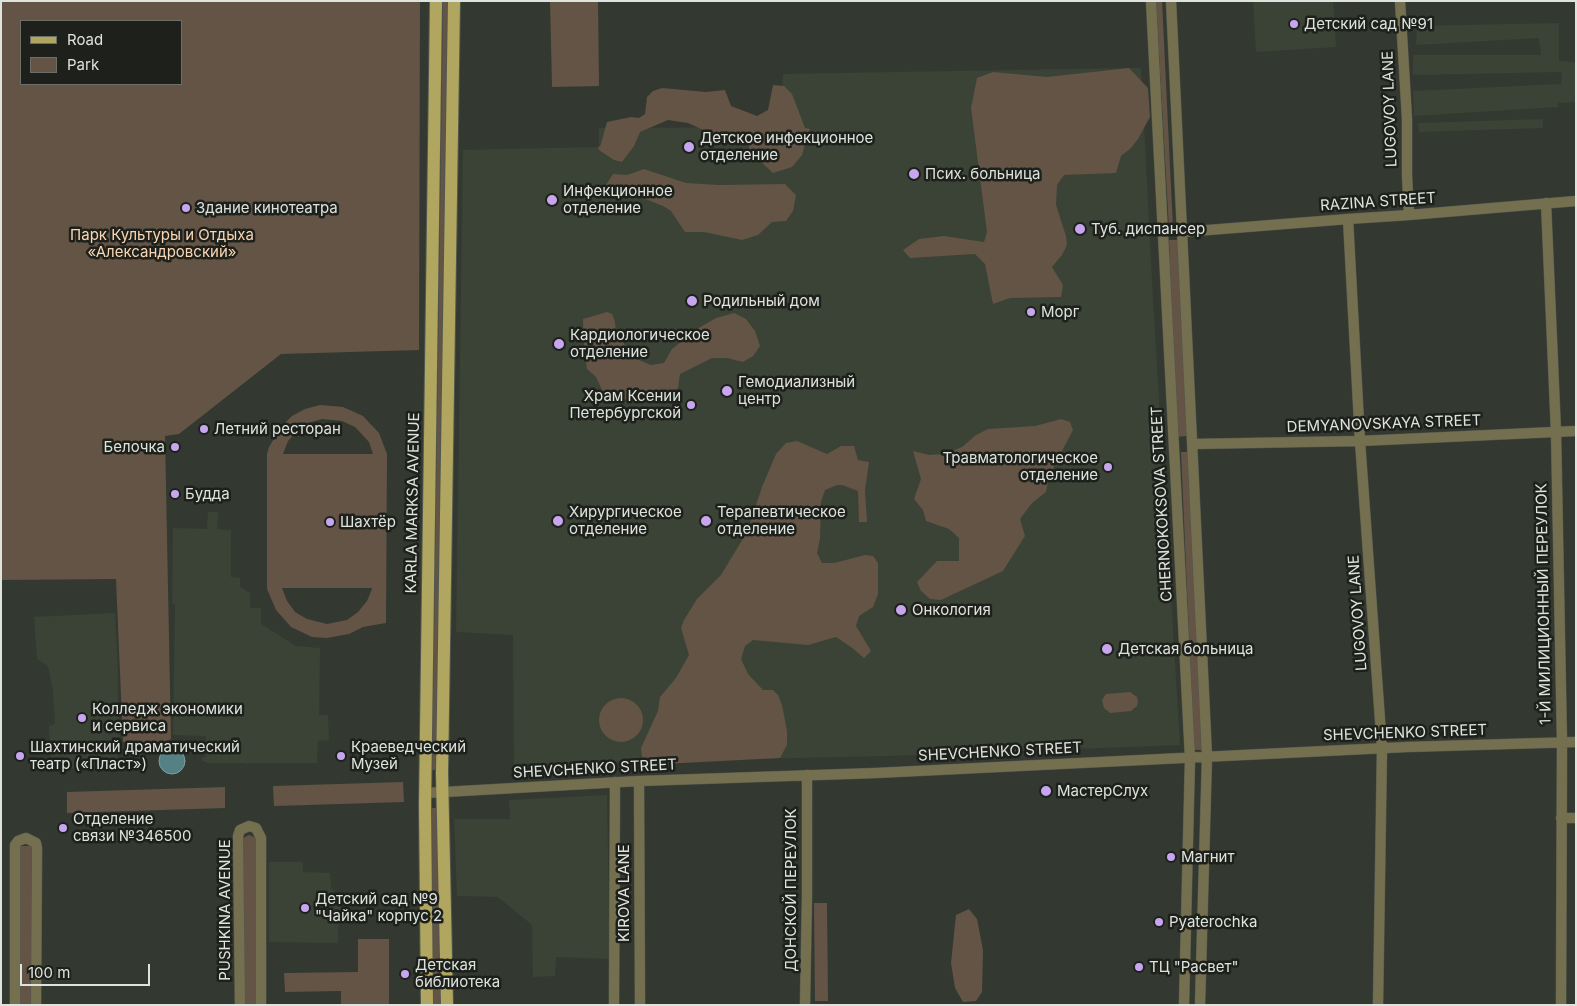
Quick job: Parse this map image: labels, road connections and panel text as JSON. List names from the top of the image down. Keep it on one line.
{"streets":{"main road":["KARLA MARKSA AVENUE"],"street":["LUGOVOY LANE","RAZINA STREET","DEMYANOVSKAYA STREET","CHERNOKOKSOVA STREET","1-Й МИЛИЦИОННЫЙ ПЕРЕУЛОК","SHEVCHENKO STREET","ДОНСКОЙ ПЕРЕУЛОК","KIROVA LANE","PUSHKINA AVENUE"]},"crossings":[["LUGOVOY LANE","RAZINA STREET"],["LUGOVOY LANE","DEMYANOVSKAYA STREET"],["LUGOVOY LANE","SHEVCHENKO STREET"],["RAZINA STREET","1-Й МИЛИЦИОННЫЙ ПЕРЕУЛОК"],["DEMYANOVSKAYA STREET","1-Й МИЛИЦИОННЫЙ ПЕРЕУЛОК"],["KARLA MARKSA AVENUE","SHEVCHENKO STREET"],["CHERNOKOKSOVA STREET","SHEVCHENKO STREET"],["1-Й МИЛИЦИОННЫЙ ПЕРЕУЛОК","SHEVCHENKO STREET"],["SHEVCHENKO STREET","ДОНСКОЙ ПЕРЕУЛОК"],["SHEVCHENKO STREET","KIROVA LANE"]],"parks":["Парк Культуры и Отдыха «Александровский»"],"places":["Детский сад №91","Детское инфекционное отделение","Псих. больница","Инфекционное отделение","Здание кинотеатра","Туб. диспансер","Родильный дом","Морг","Кардиологическое отделение","Гемодиализный центр","Храм Ксении Петербургской","Летний ресторан","Белочка","Травматологическое отделение","Будда","Хирургическое отделение","Терапевтическое отделение","Шахтёр","Онкология","Детская больница","Колледж экономики и сервиса","Шахтинский драматический театр («Пласт»)","Краеведческий Музей","МастерСлух","Отделение связи №346500","Магнит","Детский сад №9 \"Чайка\" корпус 2","Pyaterochka","ТЦ \"Расвет\"","Детская библиотека"],"legend":["Road","Park"],"scale_bar":"100 m"}
